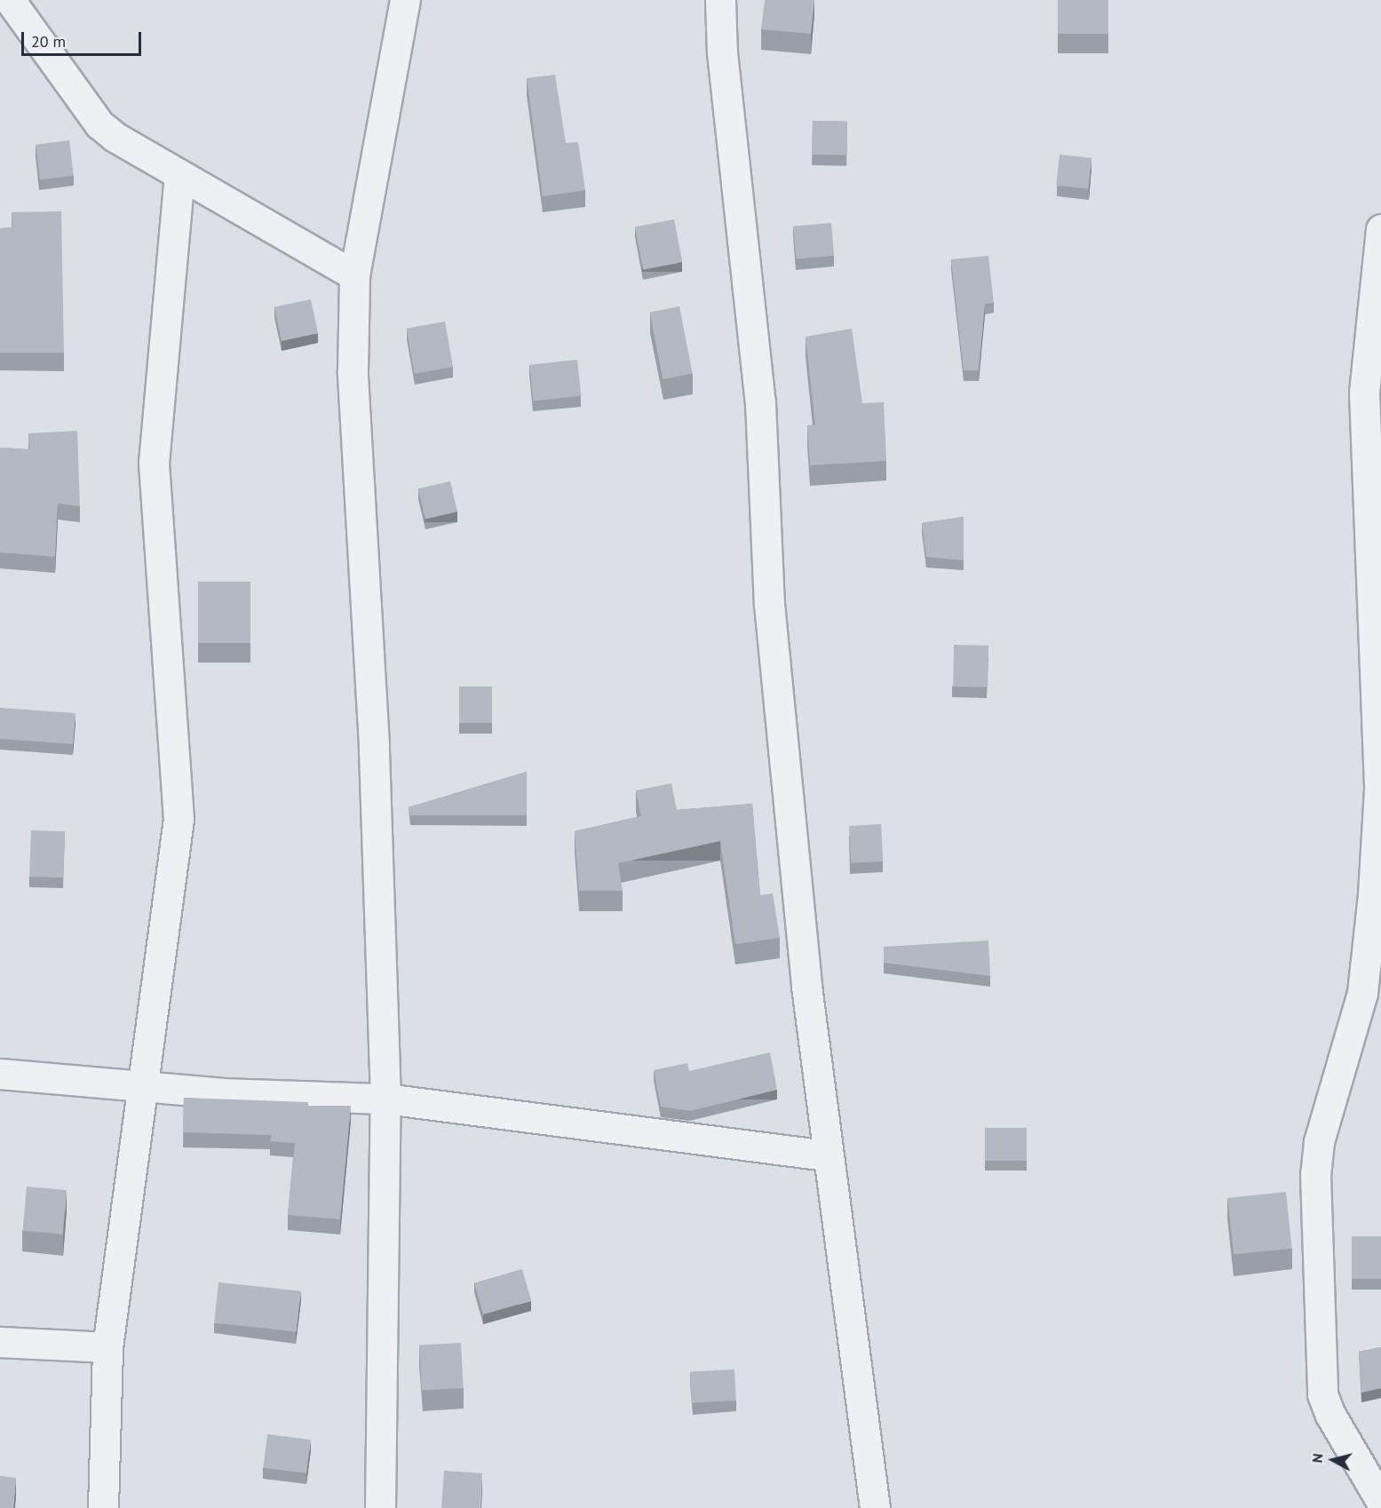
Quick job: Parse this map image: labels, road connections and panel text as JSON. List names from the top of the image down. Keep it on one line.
{"scale_bar":"20 m","north":"left"}
